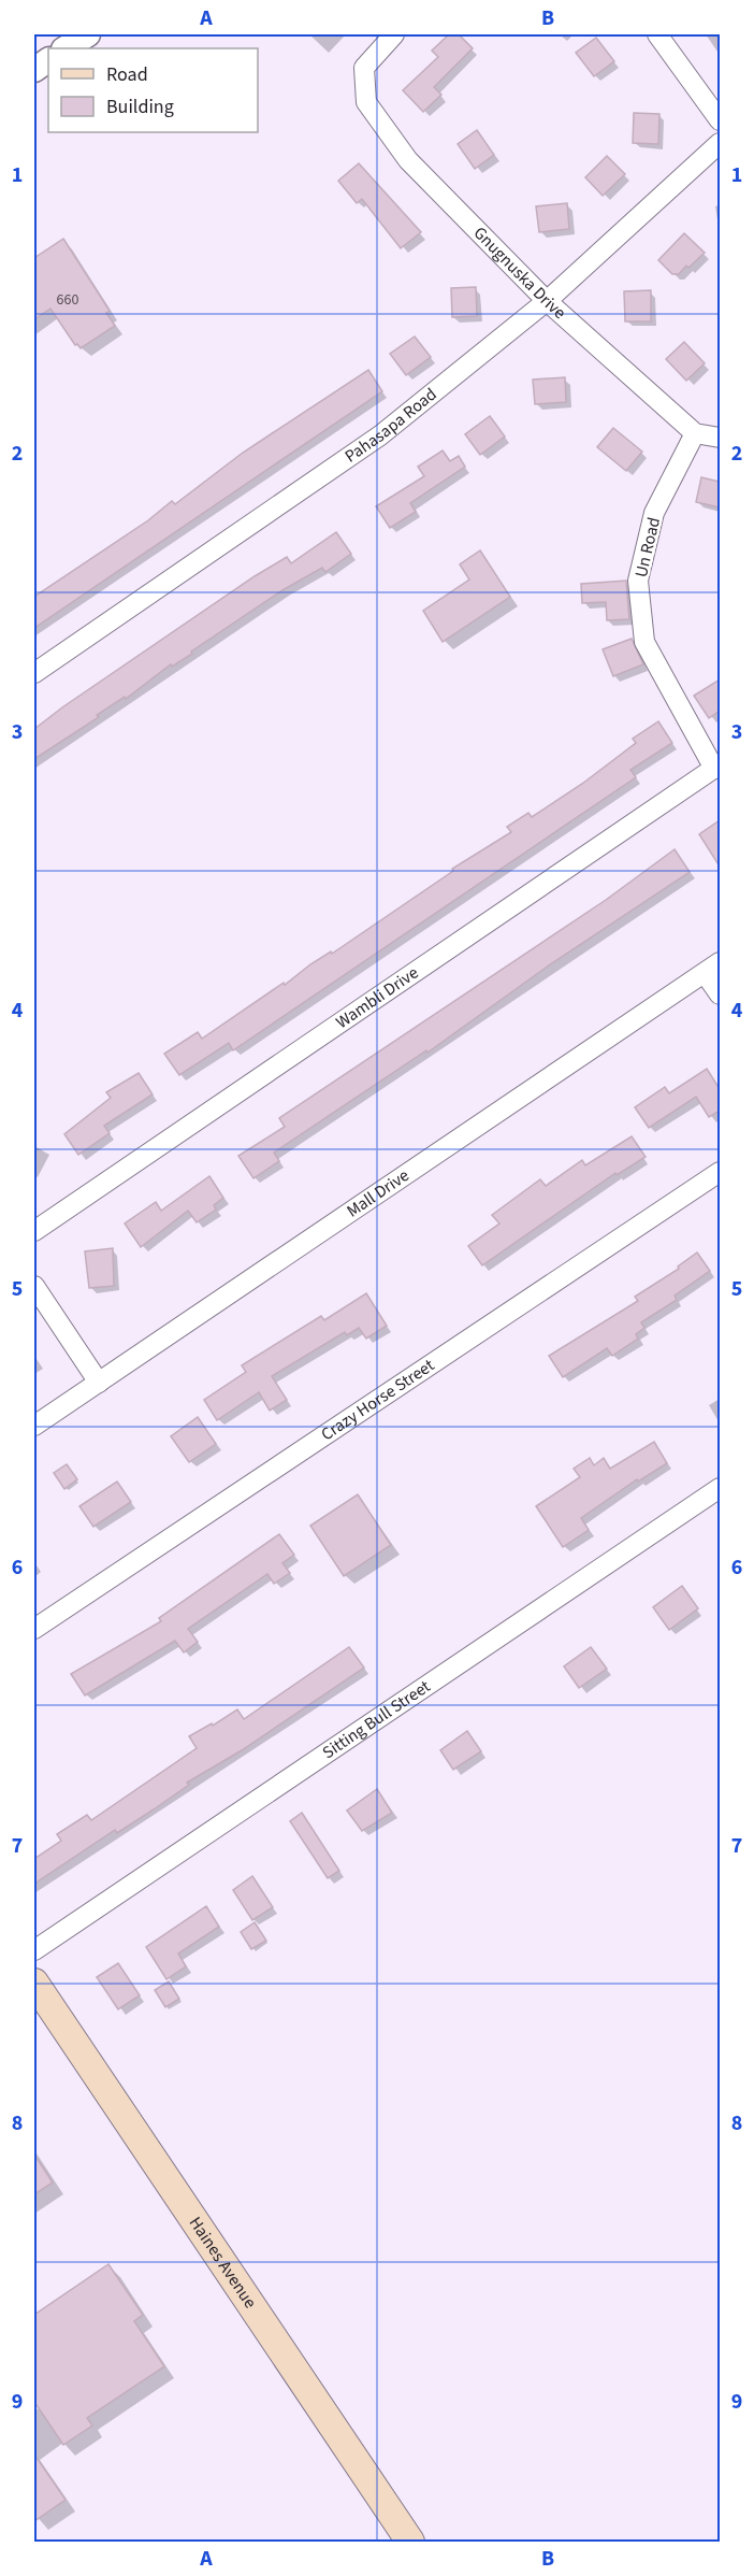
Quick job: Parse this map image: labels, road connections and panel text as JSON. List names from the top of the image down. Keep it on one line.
{"streets":{"main road":["Haines Avenue"],"street":["Gnugnuska Drive","Pahasapa Road","Un Road","Wambli Drive","Mall Drive","Crazy Horse Street","Sitting Bull Street"]},"crossings":[["Gnugnuska Drive","Pahasapa Road"],["Gnugnuska Drive","Un Road"],["Un Road","Wambli Drive"]],"house_numbers":["660"],"legend":["Road","Building"],"grid":{"columns":["A","B"],"rows":["1","2","3","4","5","6","7","8","9"]}}
